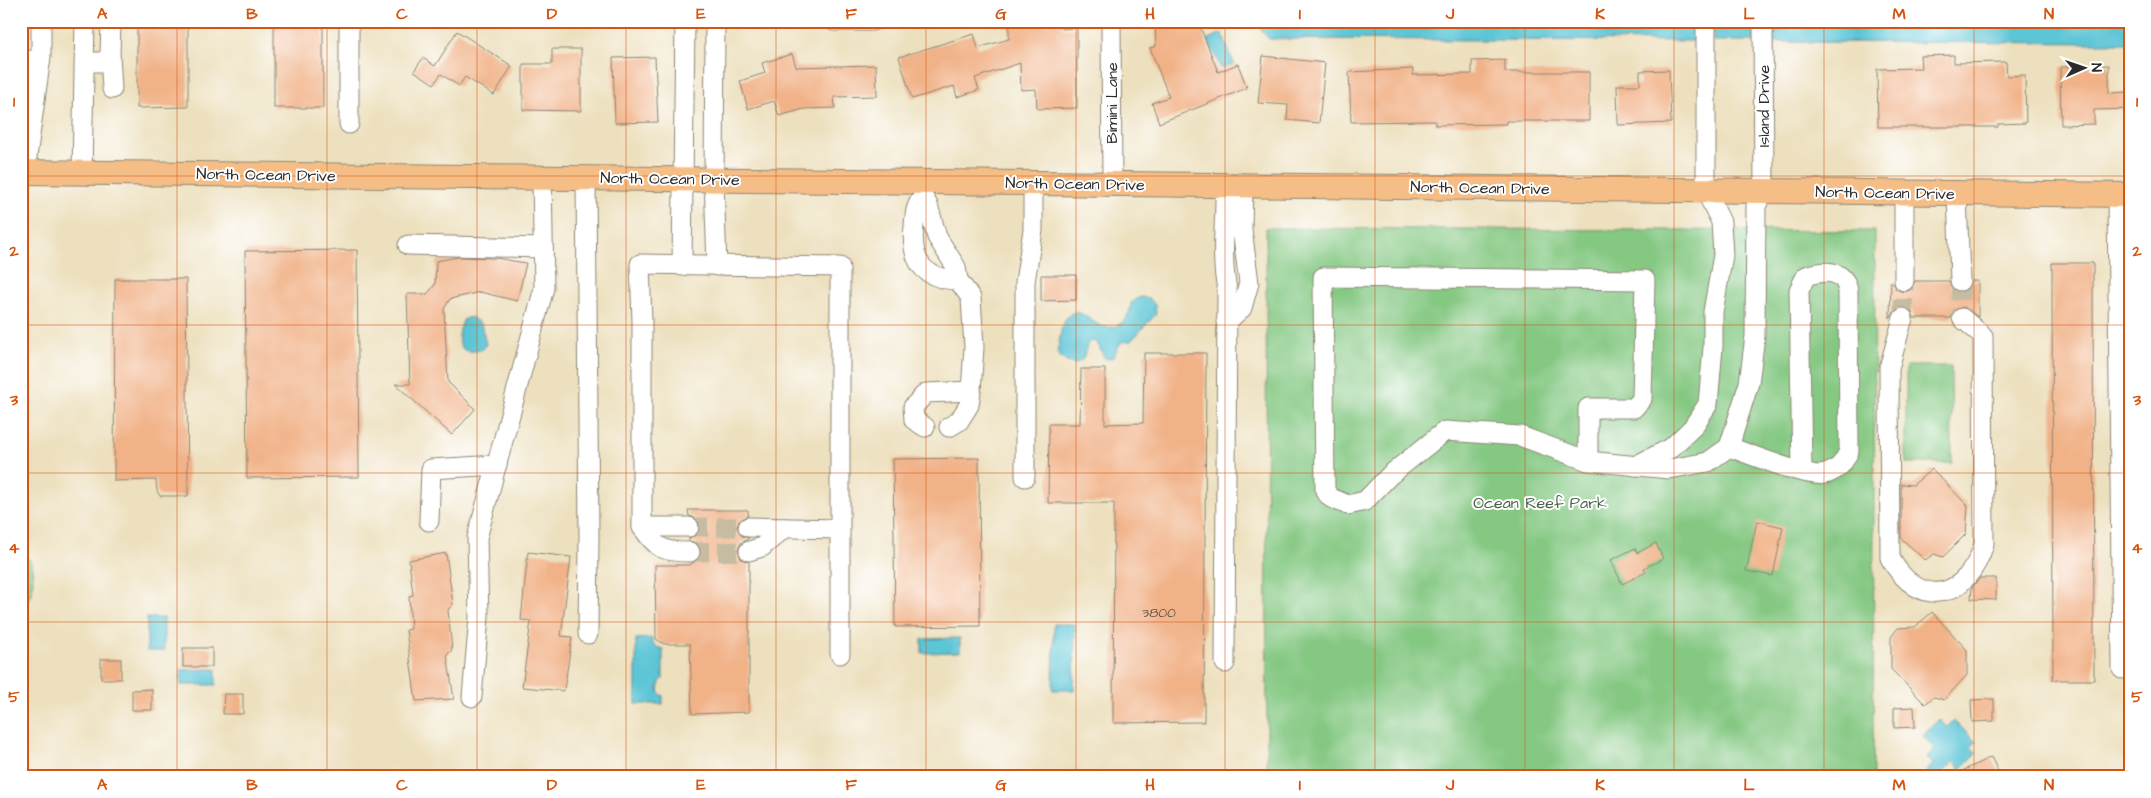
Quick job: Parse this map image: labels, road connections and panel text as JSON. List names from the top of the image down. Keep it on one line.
{"streets":{"main road":["North Ocean Drive"],"street":["Bimini Lane","Island Drive"]},"crossings":[["Bimini Lane","North Ocean Drive"],["Island Drive","North Ocean Drive"]],"parks":["Ocean Reef Park"],"house_numbers":["3800"],"north":"right","grid":{"columns":["A","B","C","D","E","F","G","H","I","J","K","L","M","N"],"rows":["1","2","3","4","5"]}}
